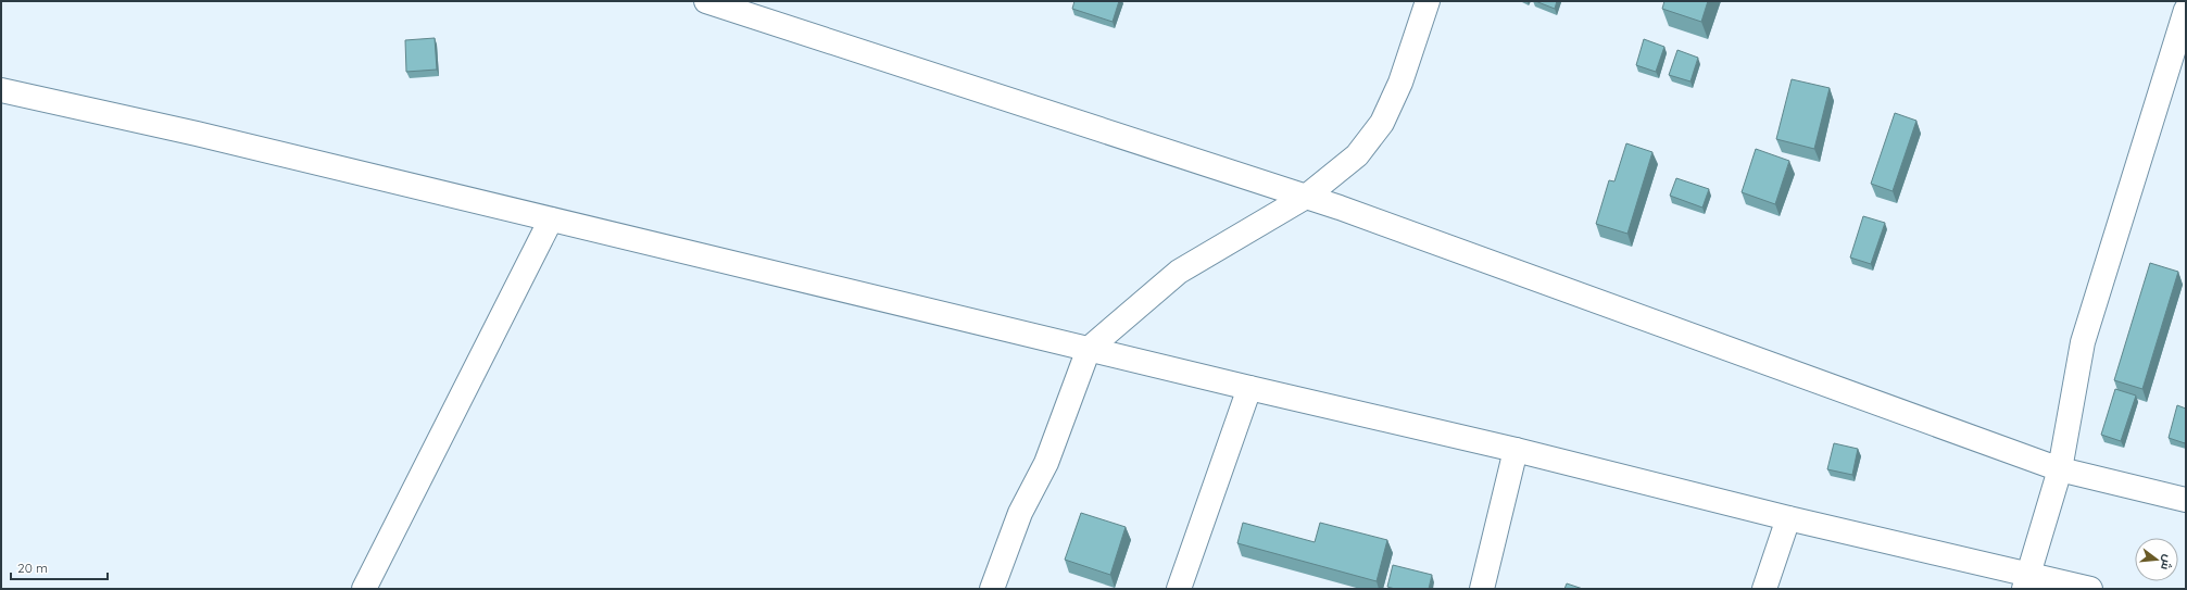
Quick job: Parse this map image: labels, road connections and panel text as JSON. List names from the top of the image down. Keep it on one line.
{"scale_bar":"20 m","north":"right"}
